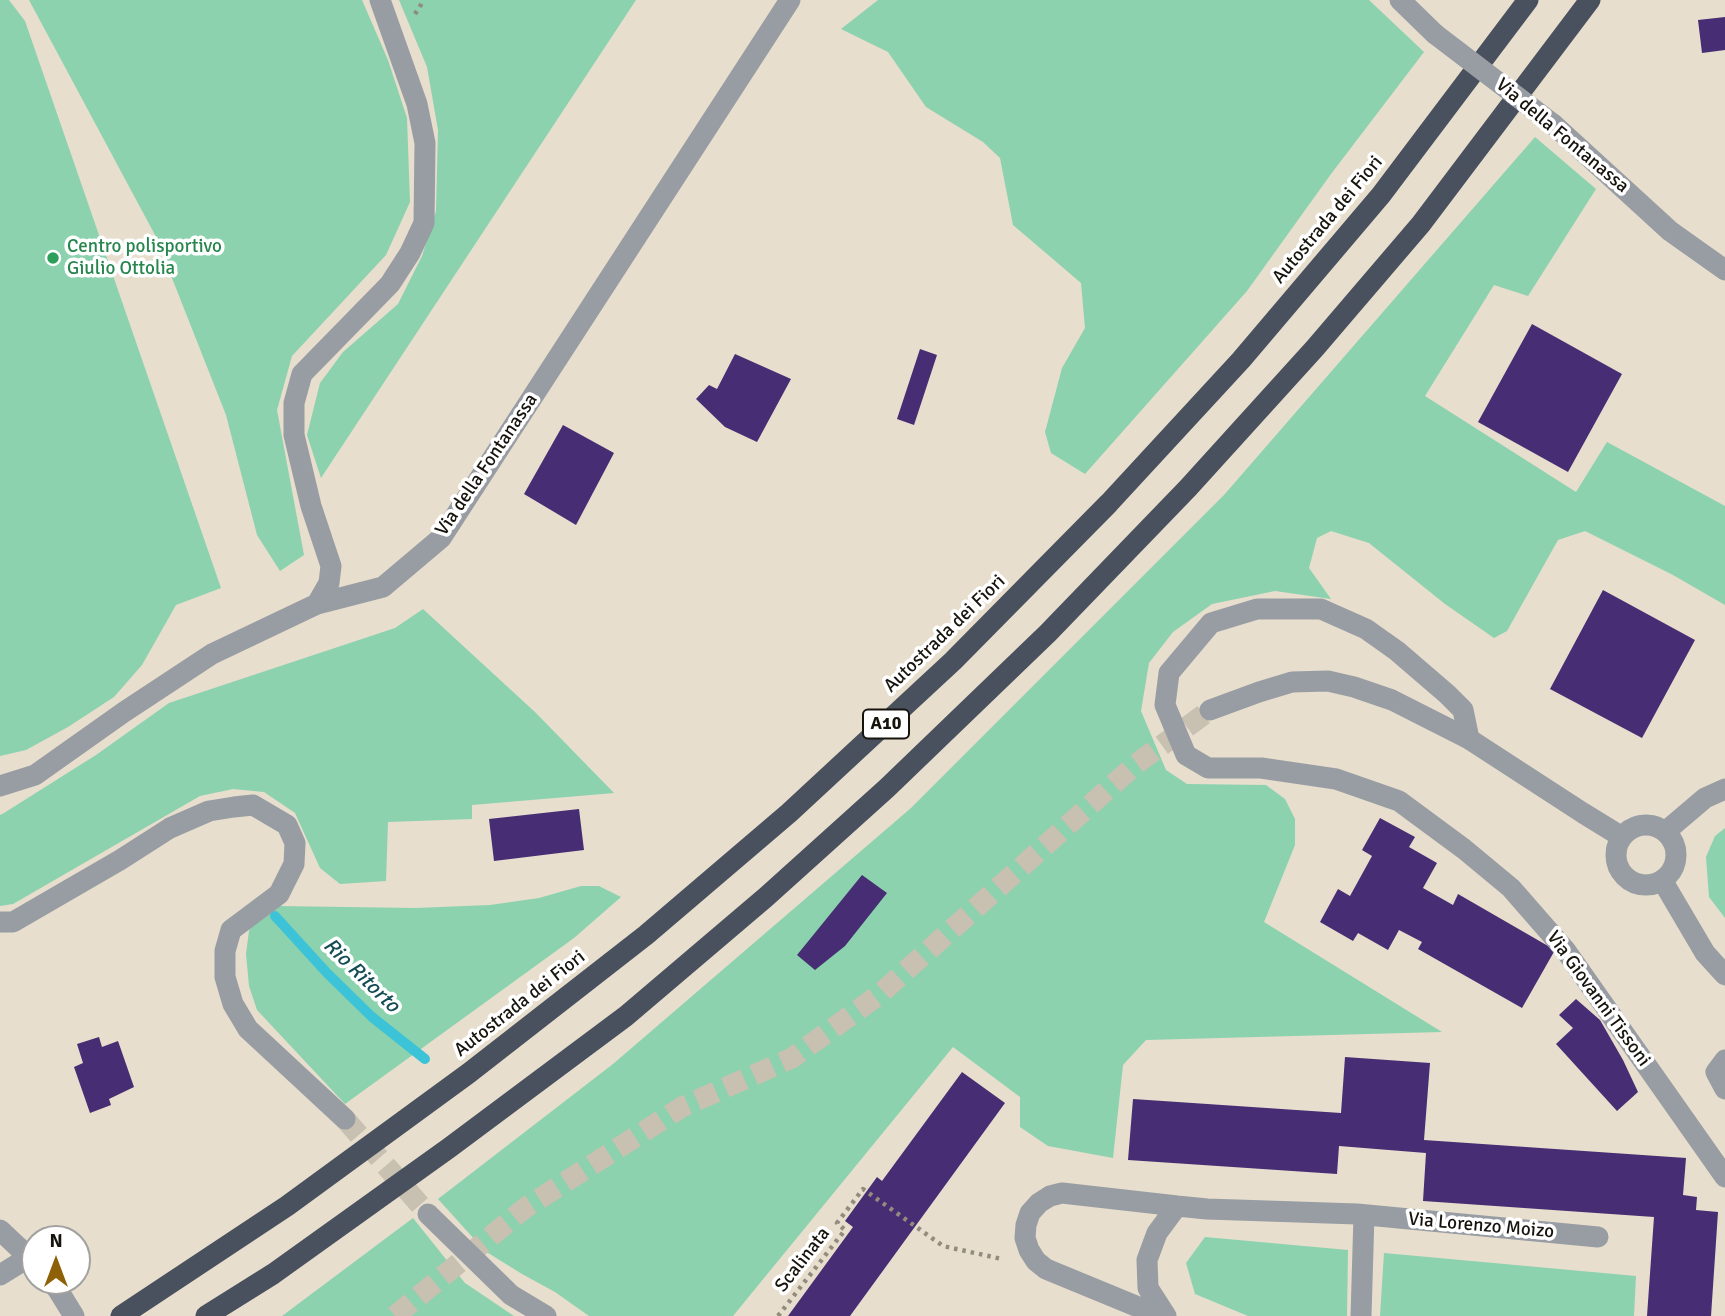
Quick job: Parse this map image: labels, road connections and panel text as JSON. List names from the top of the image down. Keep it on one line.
{"streets":{"highway":["Autostrada dei Fiori","A10"],"street":["Via della Fontanassa","Via Giovanni Tissoni","Via Lorenzo Moizo"],"path":["Scalinata"]},"crossings":[["Via Lorenzo Moizo","Scalinata"]],"water":["Rio Ritorto"],"places":["Centro polisportivo Giulio Ottolia"],"north":"top"}
